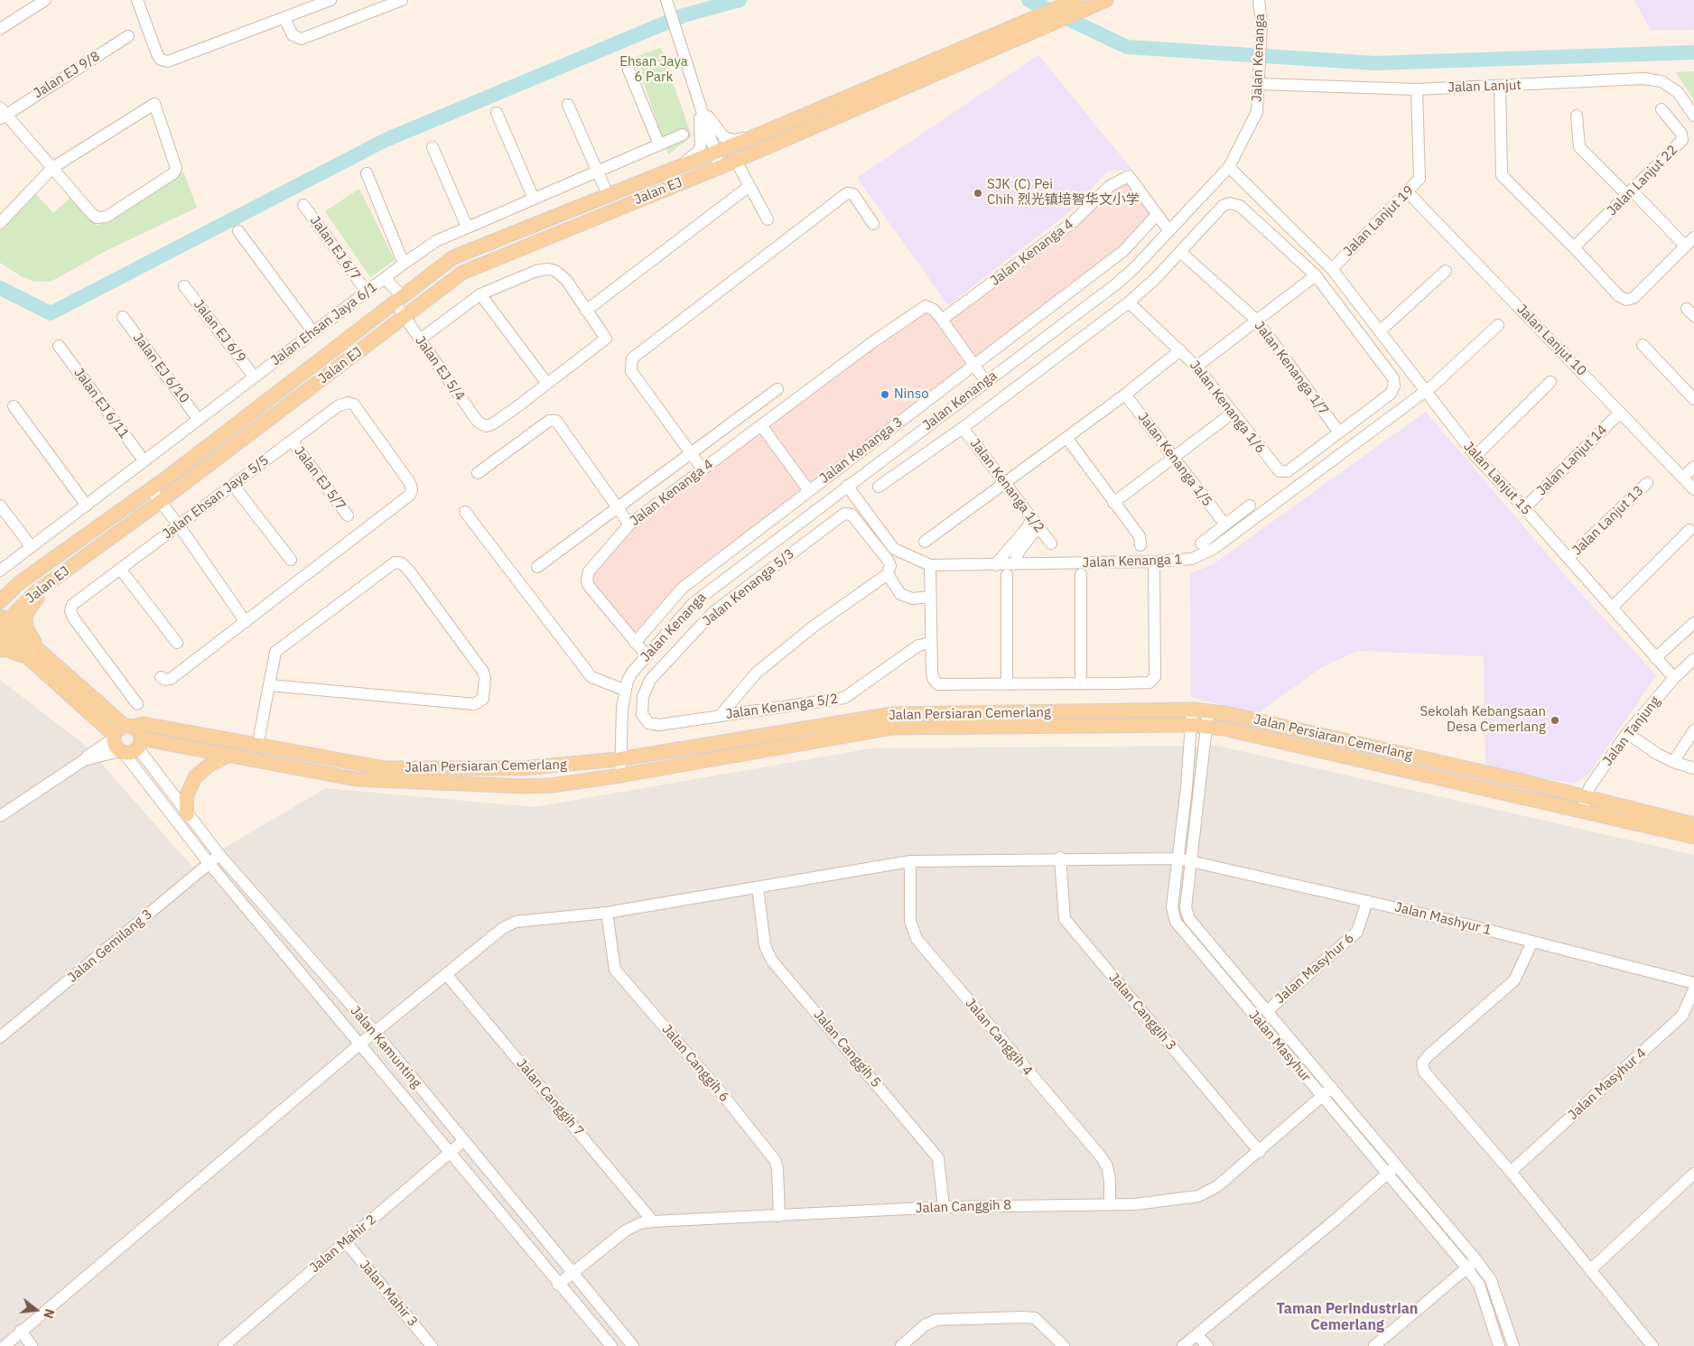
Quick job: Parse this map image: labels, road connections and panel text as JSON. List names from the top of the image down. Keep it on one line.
{"streets":{"main road":["Jalan EJ","Jalan Persiaran Cemerlang"],"street":["Jalan Kenanga","Jalan EJ 9/8","Jalan Lanjut","Jalan Lanjut 22","Jalan Lanjut 19","Jalan EJ 6/7","Jalan Kenanga 4","Jalan Ehsan Jaya 6/1","Jalan EJ 6/9","Jalan Lanjut 10","Jalan EJ 6/10","Jalan EJ 5/4","Jalan Kenanga 1/7","Jalan EJ 6/11","Jalan Kenanga 1/6","Jalan Kenanga 3","Jalan Kenanga 1/5","Jalan Lanjut 14","Jalan EJ 5/7","Jalan Lanjut 15","Jalan Kenanga 1/2","Jalan Ehsan Jaya 5/5","Jalan Lanjut 13","Jalan Kenanga 1","Jalan Kenanga 5/3","Jalan Kenanga 5/2","Jalan Tanjung","Jalan Mashyur 1","Jalan Gemilang 3","Jalan Masyhur 6","Jalan Canggih 3","Jalan Canggih 4","Jalan Masyhur","Jalan Kamunting","Jalan Canggih 5","Jalan Canggih 6","Jalan Masyhur 4","Jalan Canggih 7","Jalan Canggih 8","Jalan Mahir 2","Jalan Mahir 3"]},"crossings":[["Jalan Kenanga","Jalan Lanjut"],["Jalan Kenanga","Jalan Kenanga 4"],["Jalan Kenanga","Jalan Lanjut 15"],["Jalan Kenanga","Jalan Kenanga 1"],["Jalan Kenanga","Jalan Persiaran Cemerlang"],["Jalan Lanjut","Jalan Lanjut 19"],["Jalan EJ","Jalan EJ 5/4"],["Jalan Lanjut 19","Jalan Lanjut 10"],["Jalan Lanjut 19","Jalan Lanjut 15"],["Jalan EJ 6/7","Jalan Ehsan Jaya 6/1"],["Jalan Kenanga 4","Jalan Kenanga 3"],["Jalan Ehsan Jaya 6/1","Jalan EJ 6/9"],["Jalan Ehsan Jaya 6/1","Jalan EJ 6/10"],["Jalan Ehsan Jaya 6/1","Jalan EJ 5/4"],["Jalan Ehsan Jaya 6/1","Jalan EJ 6/11"],["Jalan Lanjut 10","Jalan Lanjut 14"],["Jalan Kenanga 1/7","Jalan Kenanga 1/6"],["Jalan Lanjut 14","Jalan Lanjut 15"],["Jalan EJ 5/7","Jalan Ehsan Jaya 5/5"],["Jalan Lanjut 15","Jalan Lanjut 13"],["Jalan Lanjut 15","Jalan Kenanga 1"],["Jalan Lanjut 15","Jalan Tanjung"],["Jalan Kenanga 5/3","Jalan Kenanga 5/2"],["Jalan Persiaran Cemerlang","Jalan Tanjung"],["Jalan Persiaran Cemerlang","Jalan Masyhur"],["Jalan Persiaran Cemerlang","Jalan Kamunting"],["Jalan Mashyur 1","Jalan Masyhur 6"],["Jalan Mashyur 1","Jalan Canggih 3"],["Jalan Mashyur 1","Jalan Canggih 4"],["Jalan Mashyur 1","Jalan Masyhur"],["Jalan Mashyur 1","Jalan Kamunting"],["Jalan Mashyur 1","Jalan Canggih 5"],["Jalan Mashyur 1","Jalan Canggih 6"],["Jalan Mashyur 1","Jalan Canggih 7"],["Jalan Gemilang 3","Jalan Kamunting"],["Jalan Masyhur 6","Jalan Masyhur"],["Jalan Canggih 3","Jalan Canggih 8"],["Jalan Canggih 4","Jalan Canggih 8"],["Jalan Masyhur","Jalan Canggih 8"],["Jalan Kamunting","Jalan Canggih 8"],["Jalan Kamunting","Jalan Mahir 2"],["Jalan Canggih 5","Jalan Canggih 8"],["Jalan Canggih 6","Jalan Canggih 8"],["Jalan Canggih 7","Jalan Canggih 8"],["Jalan Mahir 2","Jalan Mahir 3"]],"districts":["Taman Perindustrian Cemerlang"],"parks":["Ehsan Jaya 6 Park"],"places":["SJK (C) Pei Chih 烈光镇培智华文小学","Ninso","Sekolah Kebangsaan Desa Cemerlang"],"north":"right"}
